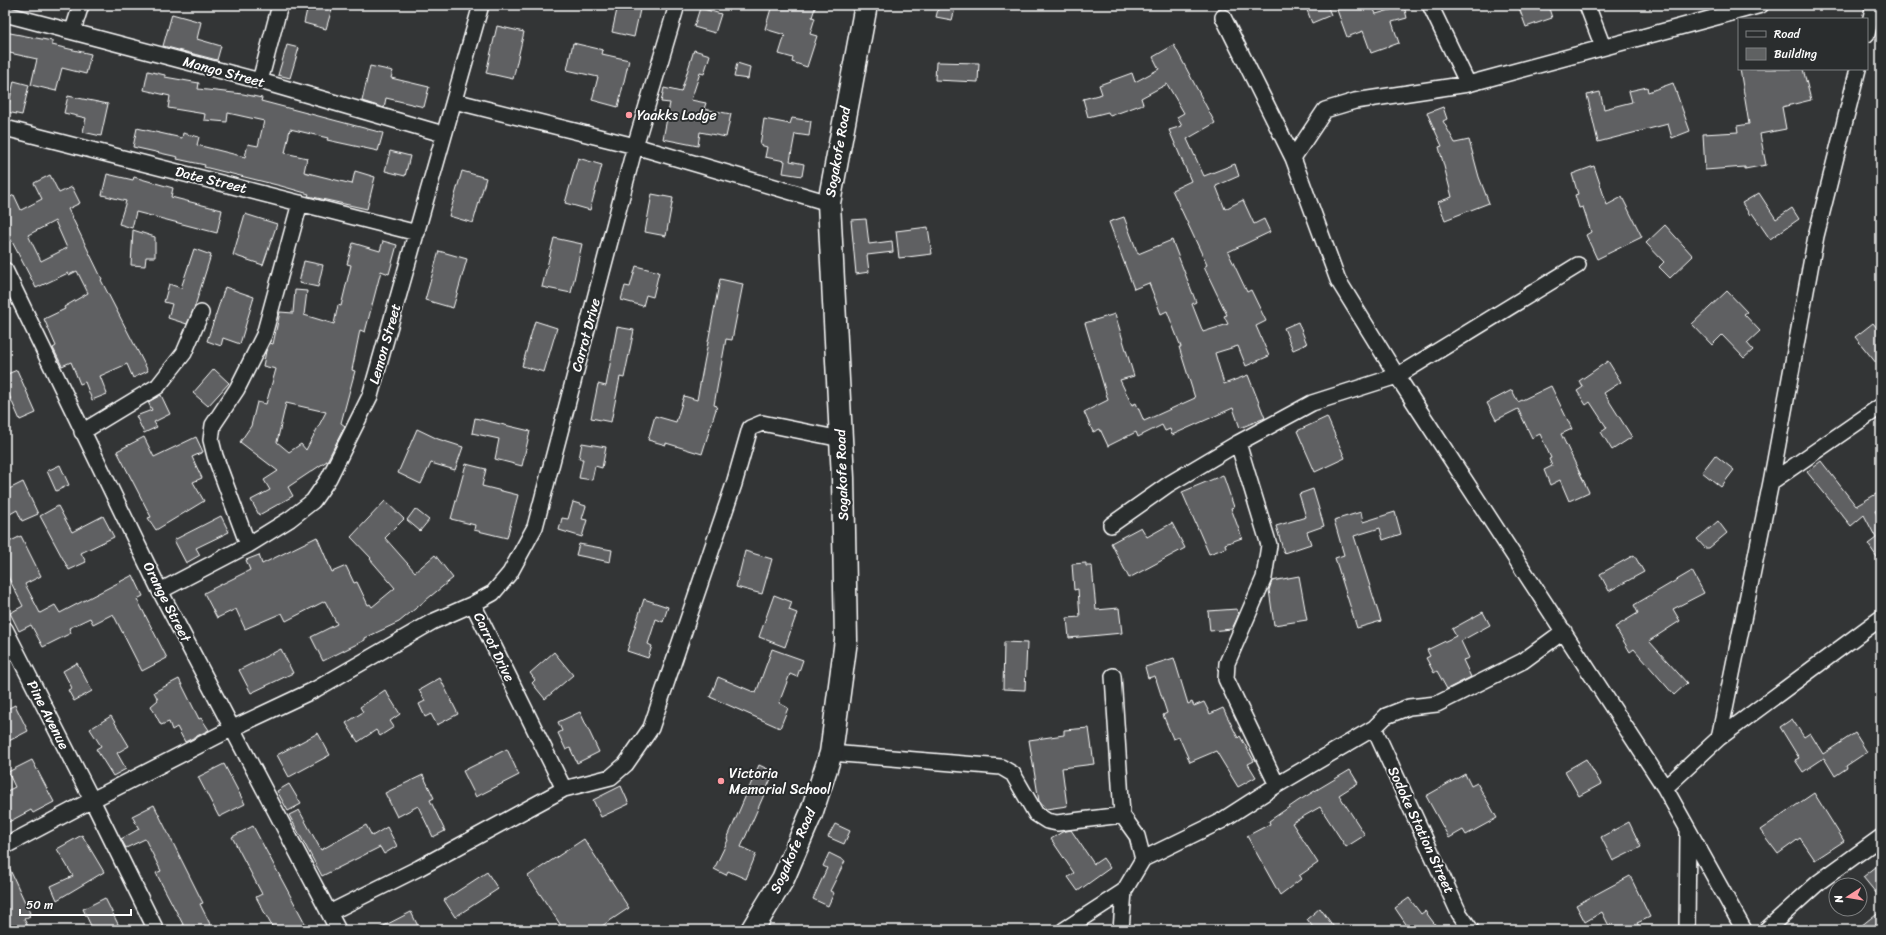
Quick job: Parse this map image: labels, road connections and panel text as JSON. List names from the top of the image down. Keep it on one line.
{"streets":{"main road":["Sogakofe Road"],"street":["Mango Street","Date Street","Carrot Drive","Lemon Street","Orange Street","Pine Avenue","Sodoke Station Street"]},"crossings":[["Mango Street","Lemon Street"],["Date Street","Lemon Street"],["Lemon Street","Orange Street"]],"places":["Yaakks Lodge","Victoria Memorial School"],"legend":["Road","Building"],"scale_bar":"50 m","north":"left"}
